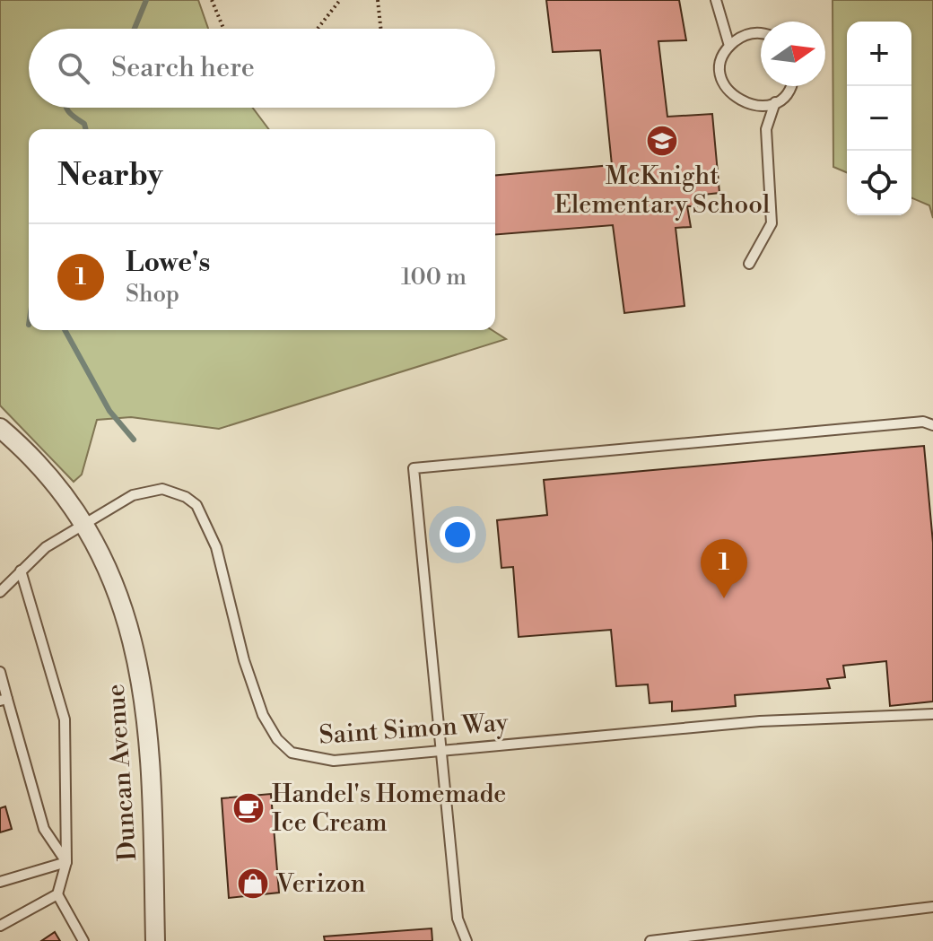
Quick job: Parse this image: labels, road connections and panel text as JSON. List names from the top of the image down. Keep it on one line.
{"streets":{"street":["Duncan Avenue"],"lane":["Saint Simon Way"]},"crossings":[["Saint Simon Way","Duncan Avenue"]],"places":{"school or university":["McKnight Elementary School"],"cafe":["Handel's Homemade Ice Cream"],"shop":["Verizon"]},"north":"right","page":{"map_buttons":["+","−"],"search":"Search here","heading":"Nearby","list":[{"mark":"1","name":"Lowe's","note":"Shop","value":"100 m"}],"pins":"1"}}
